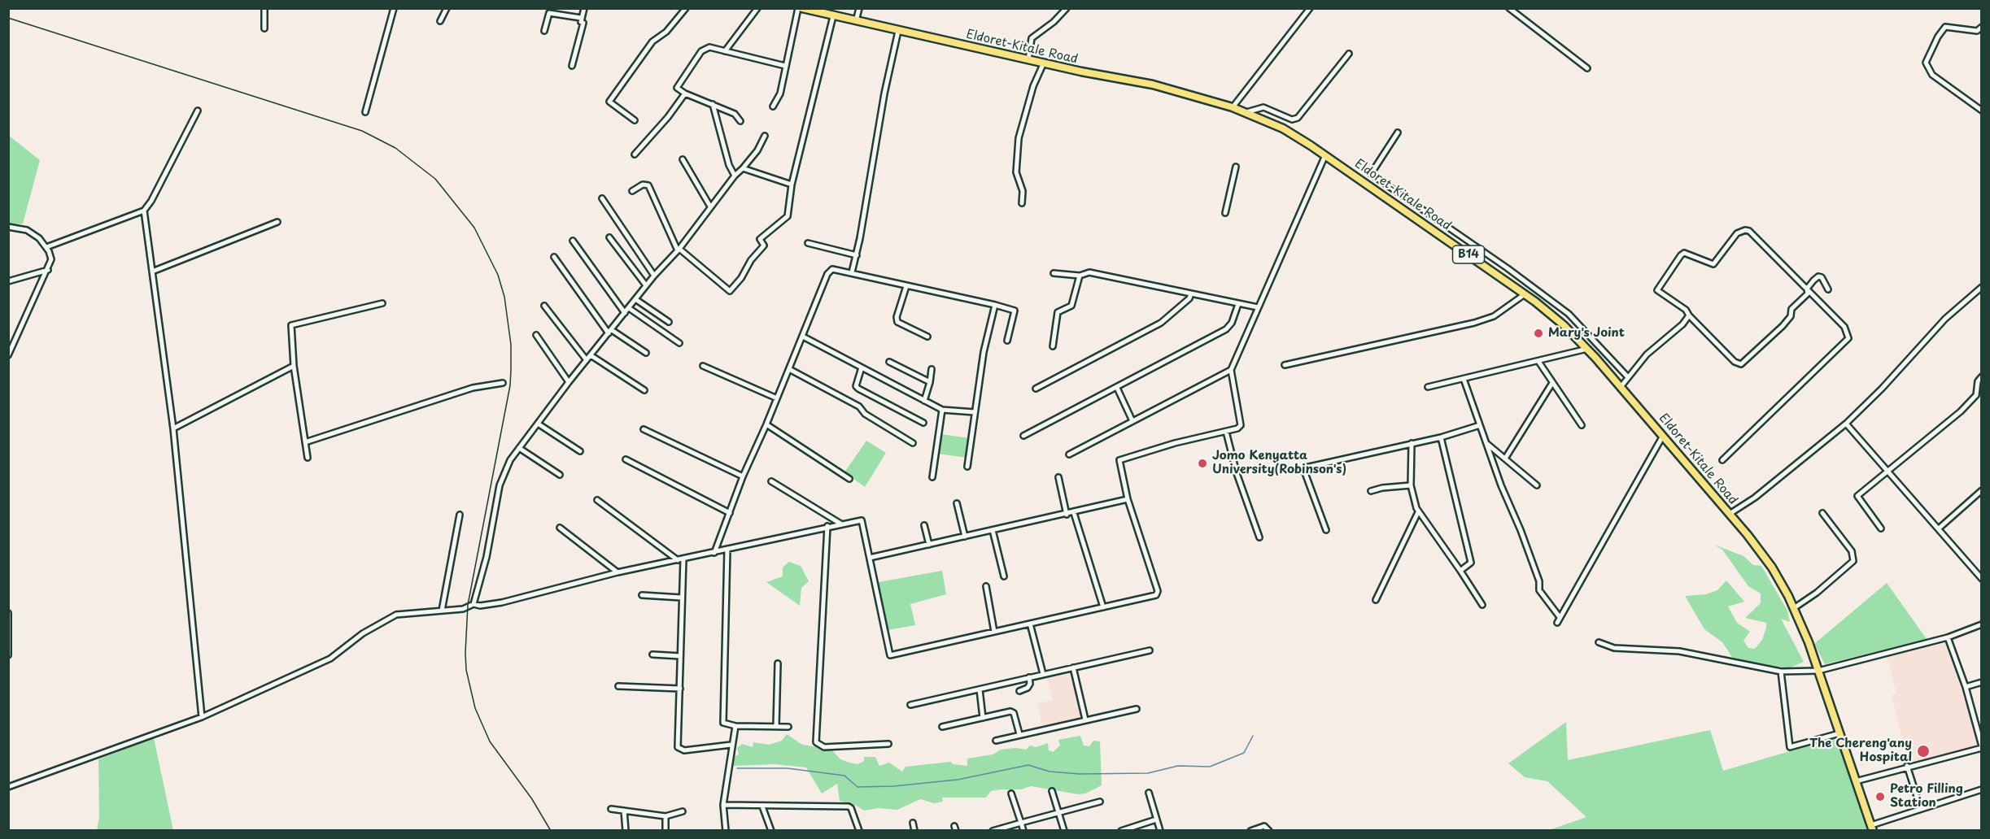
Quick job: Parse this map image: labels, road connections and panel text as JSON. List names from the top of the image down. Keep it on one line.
{"streets":{"highway":["Eldoret-Kitale Road","B14"]},"places":["Mary's Joint","Jomo Kenyatta University(Robinson's)","The Chereng'any Hospital","Petro Filling Station"]}
